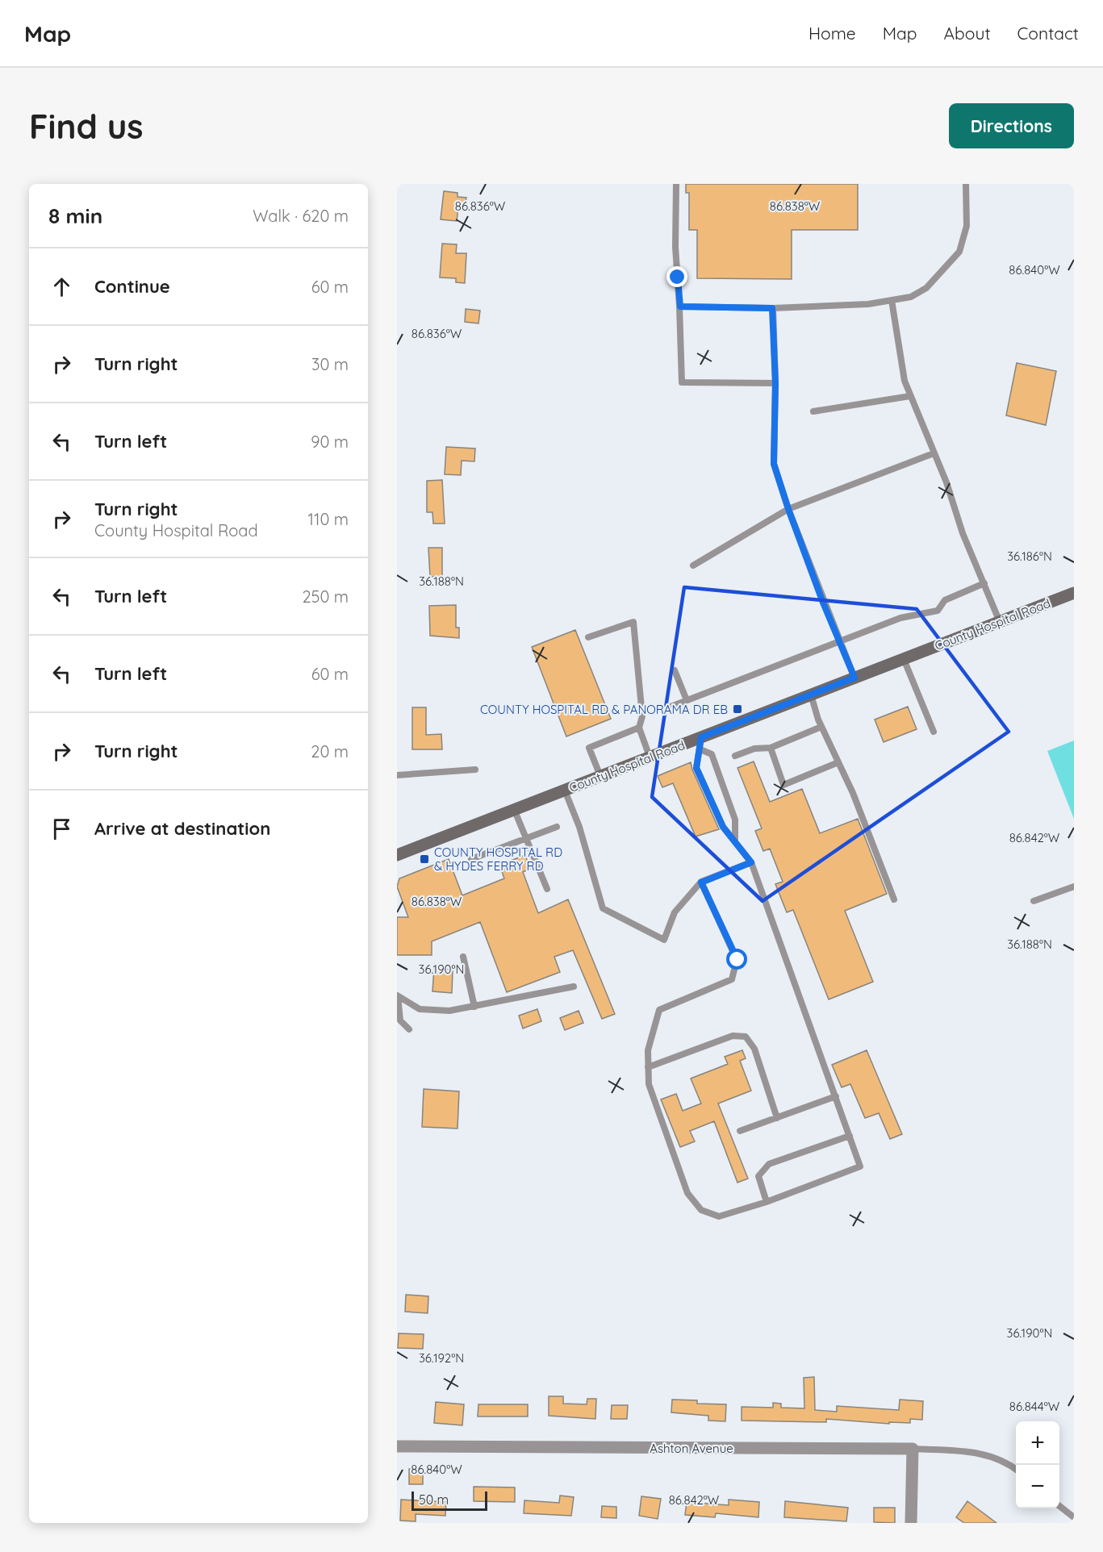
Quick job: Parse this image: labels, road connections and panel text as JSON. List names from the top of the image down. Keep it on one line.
{"streets":{"main road":["County Hospital Road"],"street":["Ashton Avenue"]},"places":{"transit":["COUNTY HOSPITAL RD & PANORAMA DR EB","COUNTY HOSPITAL RD & HYDES FERRY RD"]},"scale_bar":"50 m","page":{"header":"Map","nav":["Home","Map","About","Contact"],"buttons":"Directions","title":"Find us","heading":["8 min","Walk · 620 m"],"list":[["Continue","60 m"],["Turn right","30 m"],["Turn left","90 m"],["Turn right","County Hospital Road","110 m"],["Turn left","250 m"],["Turn left","60 m"],["Turn right","20 m"],"Arrive at destination"],"map_buttons":["+","−"],"scale":"50 m"},"coordinates":["86.836°W","86.838°W","86.840°W","36.186°N","36.188°N","86.842°W","36.190°N","36.192°N","86.844°W"]}
